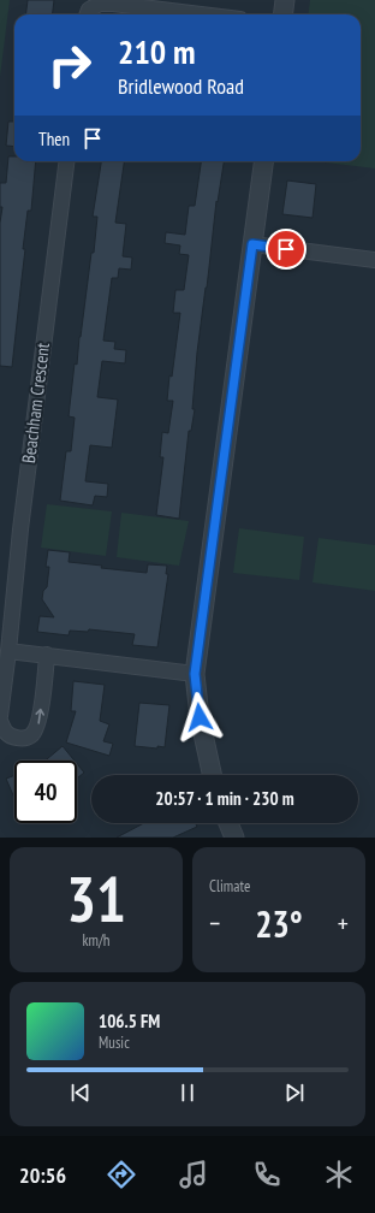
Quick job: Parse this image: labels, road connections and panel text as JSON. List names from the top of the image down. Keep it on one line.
{"streets":{"street":["Beachham Crescent"]},"page":{"turn":["210 m","Bridlewood Road"],"then":"Then","limit":"40","trip":"20:57 · 1 min · 230 m","tile":[["31","km/h"],"Climate"],"heat":["−","23°","+"],"song":["106.5 FM","Music"],"tabs":"20:56"}}
